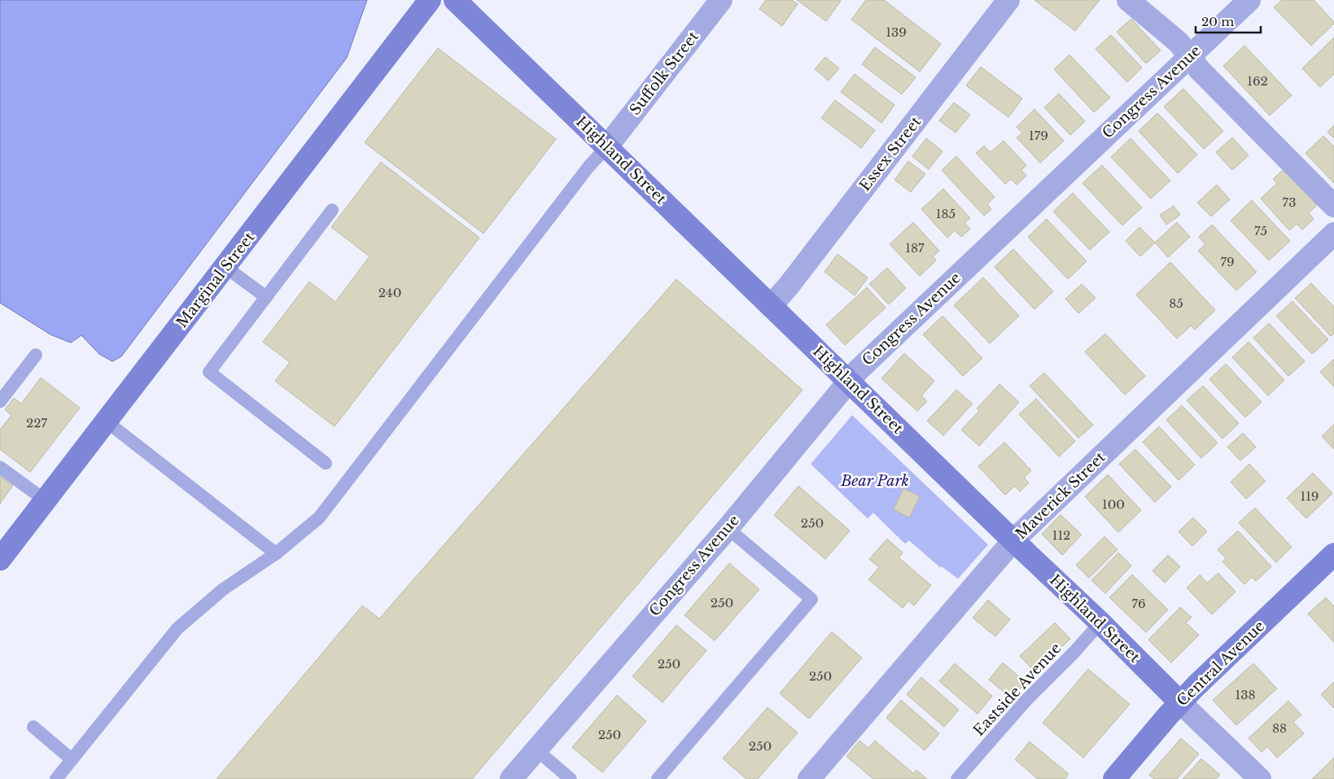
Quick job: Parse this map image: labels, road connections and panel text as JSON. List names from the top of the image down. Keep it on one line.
{"streets":{"street":["Suffolk Street","Congress Avenue","Essex Street","Highland Street","Marginal Street","Maverick Street","Central Avenue"],"lane":["Eastside Avenue"]},"crossings":[["Suffolk Street","Highland Street"],["Congress Avenue","Highland Street"],["Essex Street","Highland Street"],["Highland Street","Maverick Street"],["Highland Street","Central Avenue"],["Highland Street","Eastside Avenue"]],"parks":["Bear Park"],"house_numbers":["139","162","179","73","185","75","187","79","240","85","227","119","100","250","112","250","76","250","250","138","88","250","250"],"scale_bar":"20 m"}
